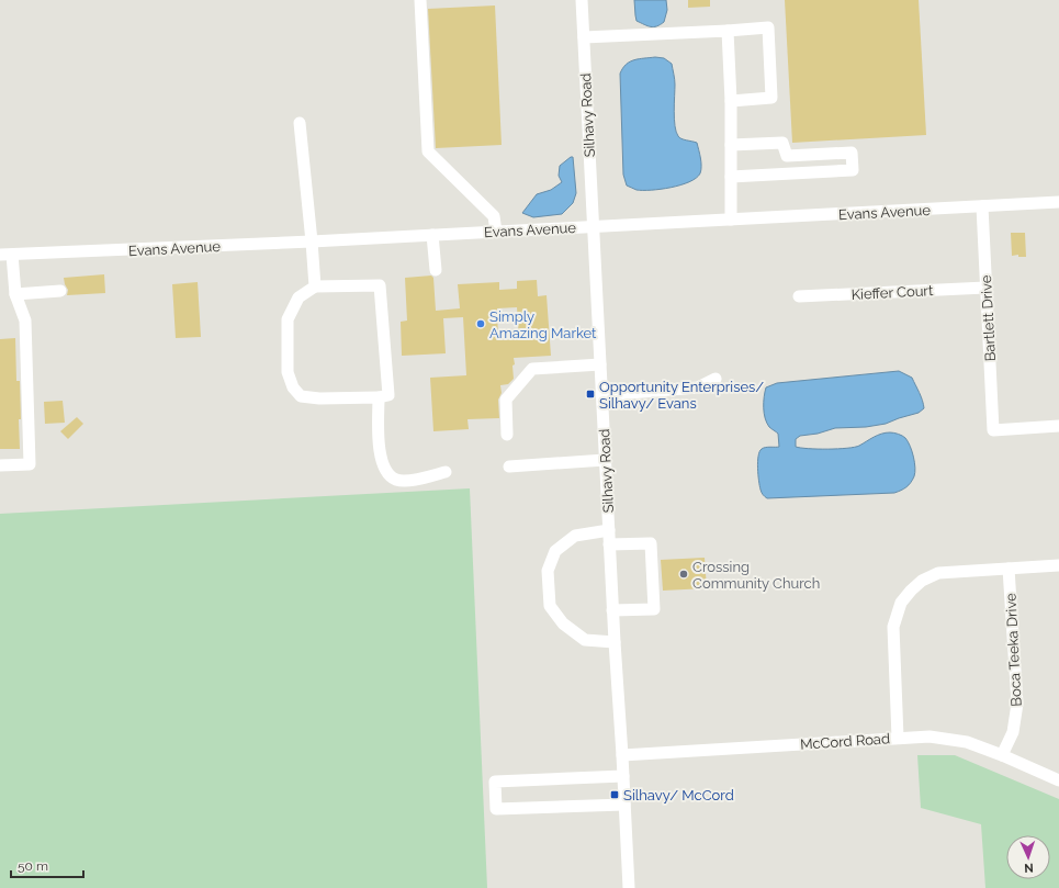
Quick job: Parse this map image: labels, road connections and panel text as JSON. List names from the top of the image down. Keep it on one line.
{"streets":{"street":["Silhavy Road","Evans Avenue","Kieffer Court","Bartlett Drive","Boca Teeka Drive","McCord Road"]},"crossings":[["Silhavy Road","Evans Avenue"],["Silhavy Road","McCord Road"],["Evans Avenue","Bartlett Drive"],["Kieffer Court","Bartlett Drive"],["Boca Teeka Drive","McCord Road"]],"places":{"other":["Simply Amazing Market","Crossing Community Church"],"transit":["Opportunity Enterprises/ Silhavy/ Evans","Silhavy/ McCord"]},"scale_bar":"50 m","north":"bottom"}
